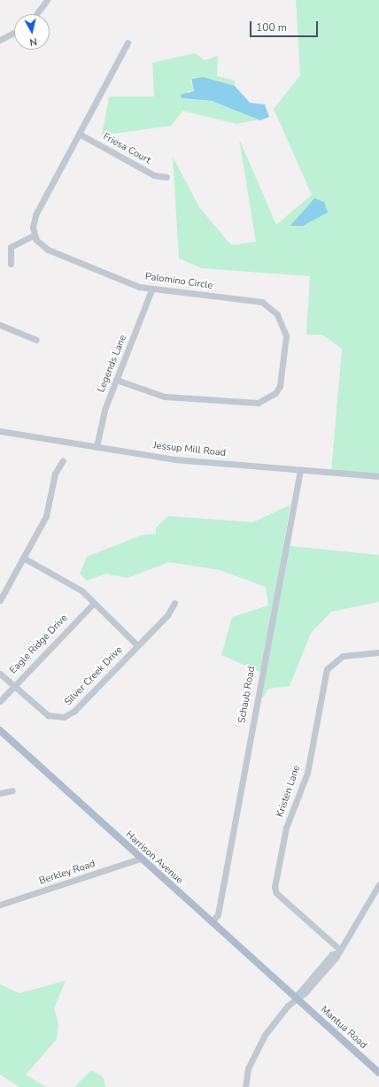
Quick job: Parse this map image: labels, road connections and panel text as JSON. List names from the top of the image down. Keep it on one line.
{"streets":{"main road":["Harrison Avenue","Mantua Road"],"street":["Friesa Court","Palomino Circle","Legends Lane","Jessup Mill Road","Eagle Ridge Drive","Silver Creek Drive","Schaub Road","Kristen Lane","Berkley Road"]},"crossings":[["Palomino Circle","Legends Lane"],["Legends Lane","Jessup Mill Road"],["Jessup Mill Road","Schaub Road"],["Eagle Ridge Drive","Silver Creek Drive"],["Schaub Road","Harrison Avenue"],["Harrison Avenue","Berkley Road"],["Harrison Avenue","Mantua Road"]],"scale_bar":"100 m","north":"bottom"}
